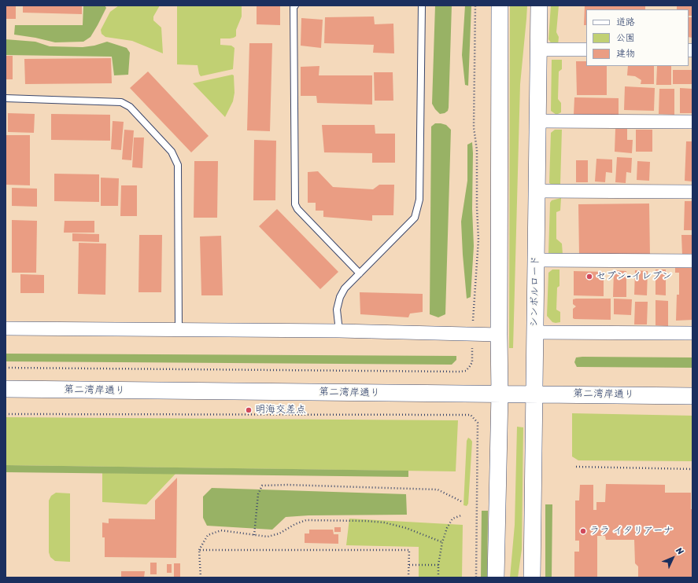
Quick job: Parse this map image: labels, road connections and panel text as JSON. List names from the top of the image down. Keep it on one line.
{"streets":{"street":["シンボルロード","第二湾岸通り"]},"crossings":[["シンボルロード","第二湾岸通り"]],"places":["セブン-イレブン","明海交差点","ララ イタリアーナ"],"legend":["道路","公園","建物"],"north":"top right"}
